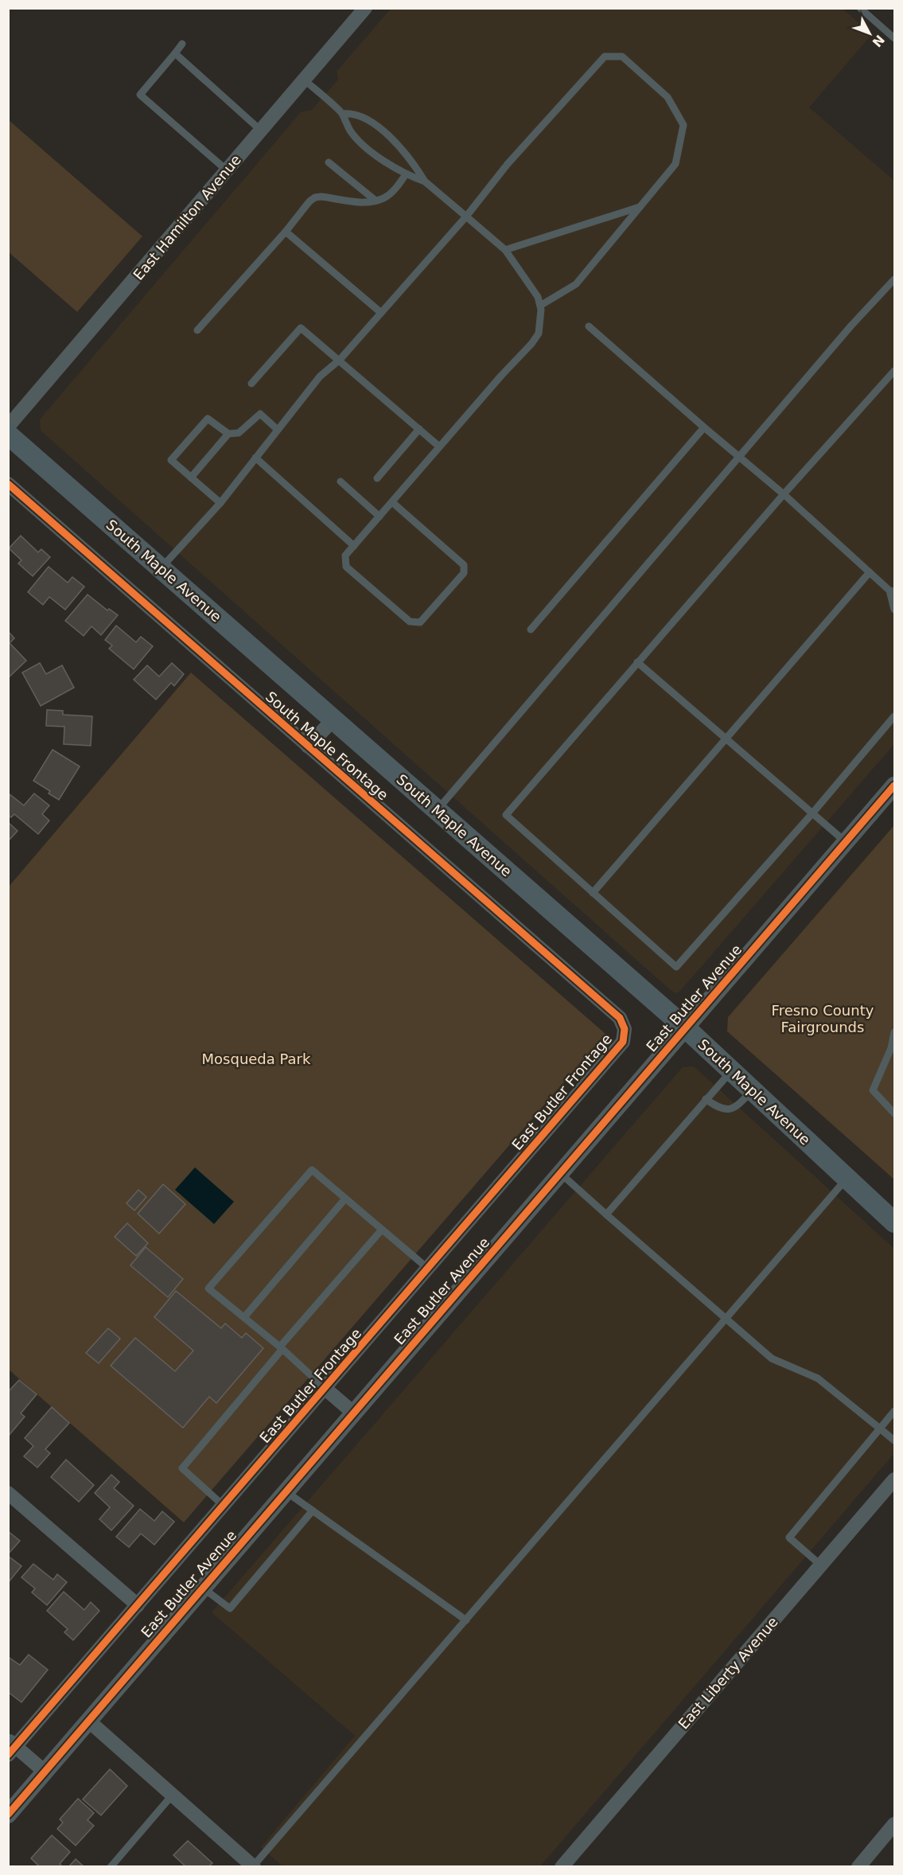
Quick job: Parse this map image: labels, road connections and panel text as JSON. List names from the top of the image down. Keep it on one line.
{"streets":{"main road":["South Maple Avenue"],"street":["East Hamilton Avenue","South Maple Frontage","East Butler Avenue","East Butler Frontage","East Liberty Avenue"]},"crossings":[["South Maple Avenue","South Maple Frontage"],["South Maple Avenue","East Butler Avenue"],["South Maple Frontage","East Butler Frontage"],["East Butler Avenue","East Butler Frontage"]],"parks":["Fresno County Fairgrounds","Mosqueda Park"],"north":"bottom right"}
